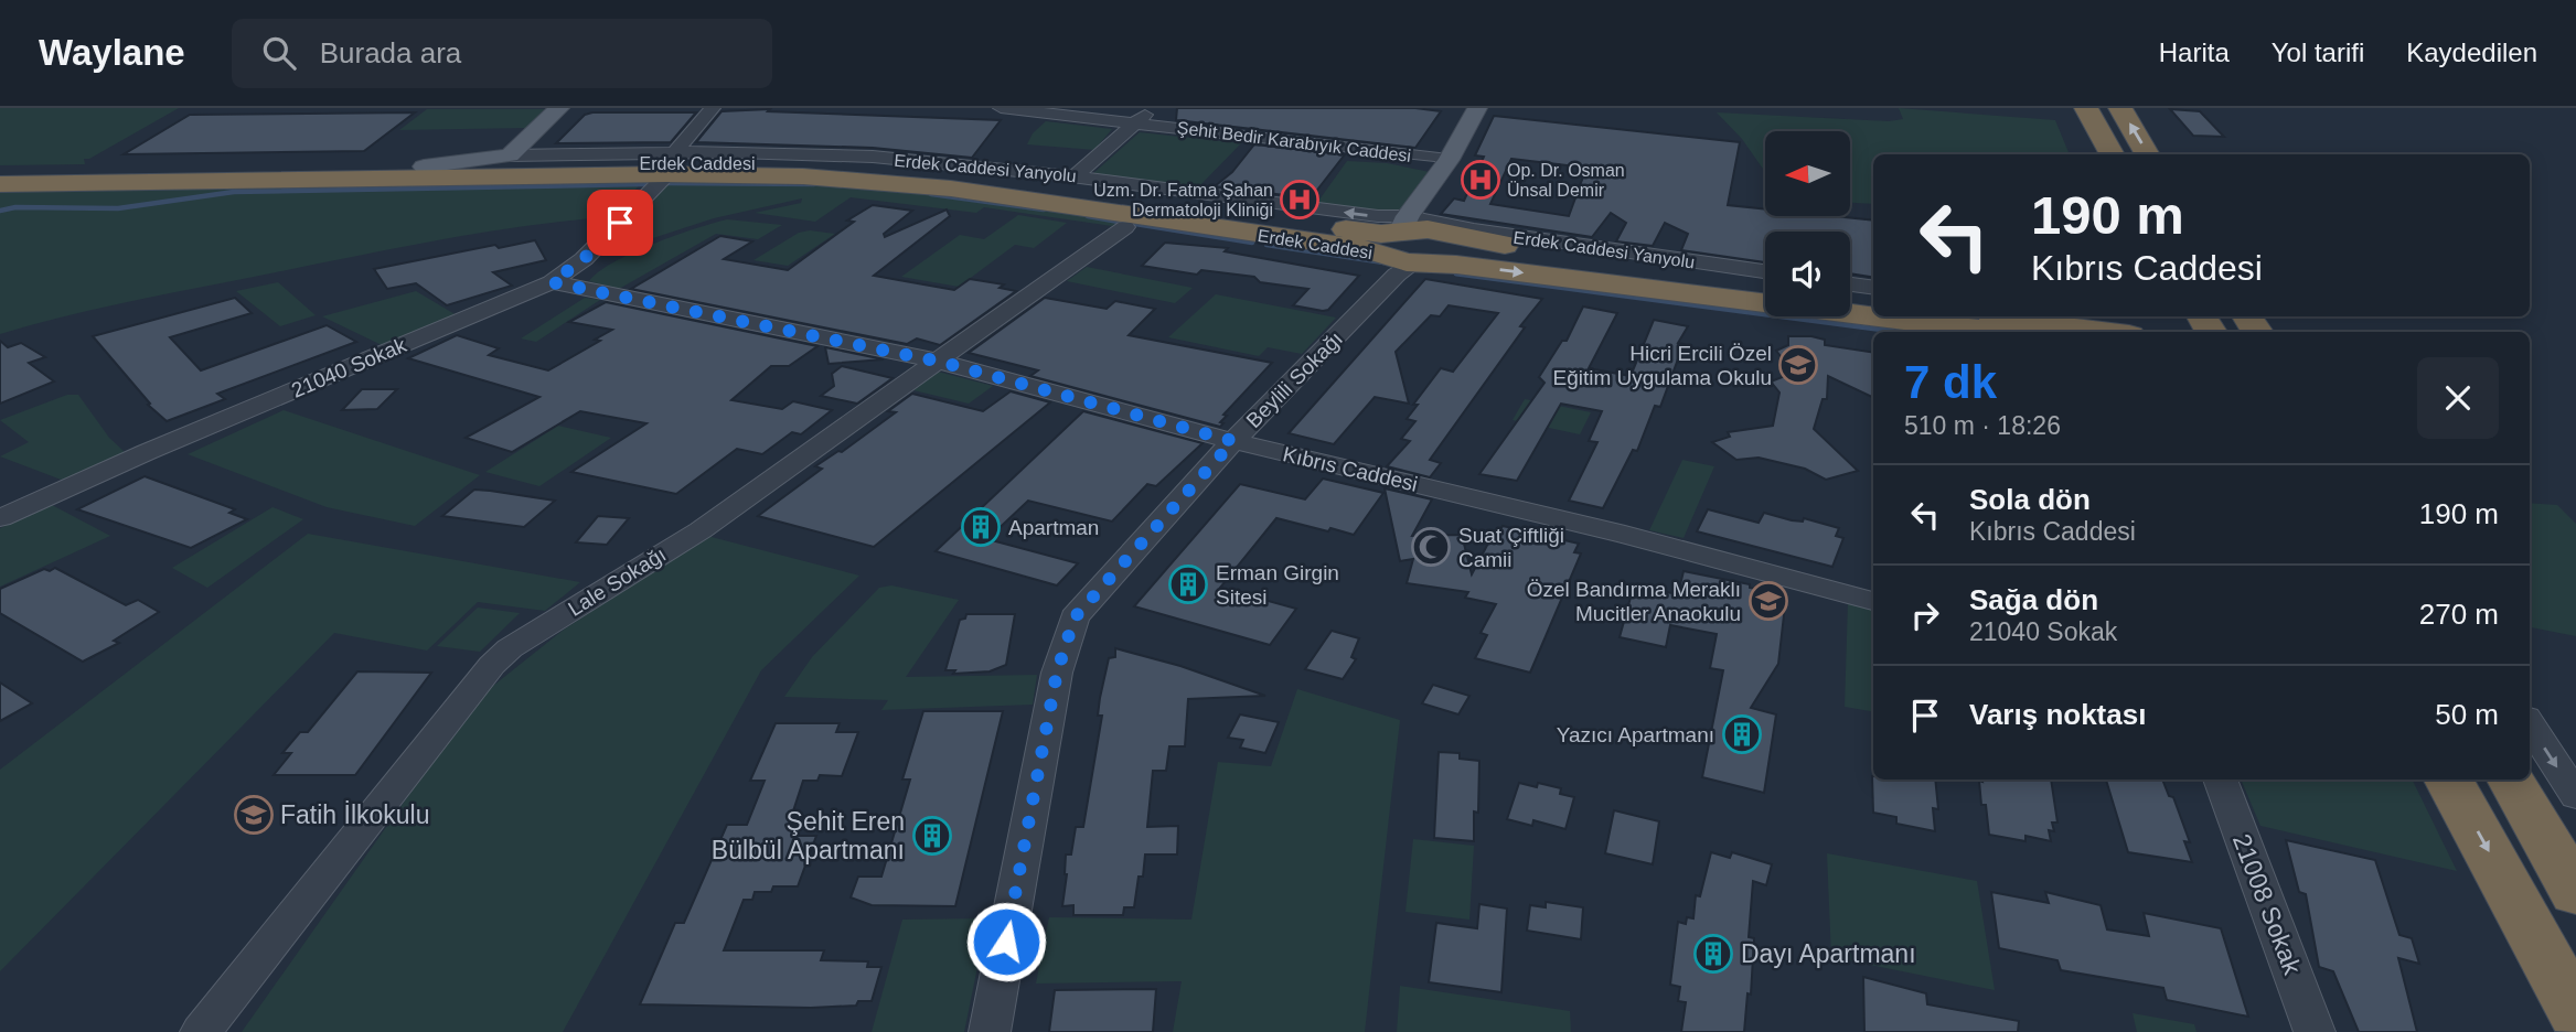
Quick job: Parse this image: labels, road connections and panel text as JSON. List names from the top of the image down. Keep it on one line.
{"streets":{"highway":["Erdek Caddesi"],"street":["Şehit Bedir Karabıyık Caddesi","Erdek Caddesi Yanyolu","21040 Sokak","Beylili Sokağı","Kıbrıs Caddesi","Lale Sokağı","21008 Sokak"]},"crossings":[["Erdek Caddesi","Erdek Caddesi Yanyolu"],["Erdek Caddesi","21040 Sokak"],["Erdek Caddesi","Beylili Sokağı"],["Erdek Caddesi Yanyolu","21040 Sokak"],["Erdek Caddesi Yanyolu","Beylili Sokağı"],["21040 Sokak","Kıbrıs Caddesi"],["Beylili Sokağı","Kıbrıs Caddesi"],["Kıbrıs Caddesi","Lale Sokağı"]],"places":{"hospital":["Op. Dr. Osman Ünsal Demir","Uzm. Dr. Fatma Şahan Dermatoloji Kliniği"],"school or university":["Hicri Ercili Özel Eğitim Uygulama Okulu","Özel Bandırma Meraklı Mucitler Anaokulu","Fatih İlkokulu"],"building":["Apartman","Erman Girgin Sitesi","Yazıcı Apartmanı","Şehit Eren Bülbül Apartmanı","Dayı Apartmanı"],"mosque":["Suat Çiftliği Camii"]},"north":"left","page":{"header":"Waylane","search":"Burada ara","nav":["Harita","Yol tarifi","Kaydedilen"],"turn":["190 m","Kıbrıs Caddesi"],"heading":["7 dk","510 m · 18:26"],"list":[{"name":"Sola dön","note":"Kıbrıs Caddesi","value":"190 m"},{"name":"Sağa dön","note":"21040 Sokak","value":"270 m"},{"name":"Varış noktası","value":"50 m"}]}}
